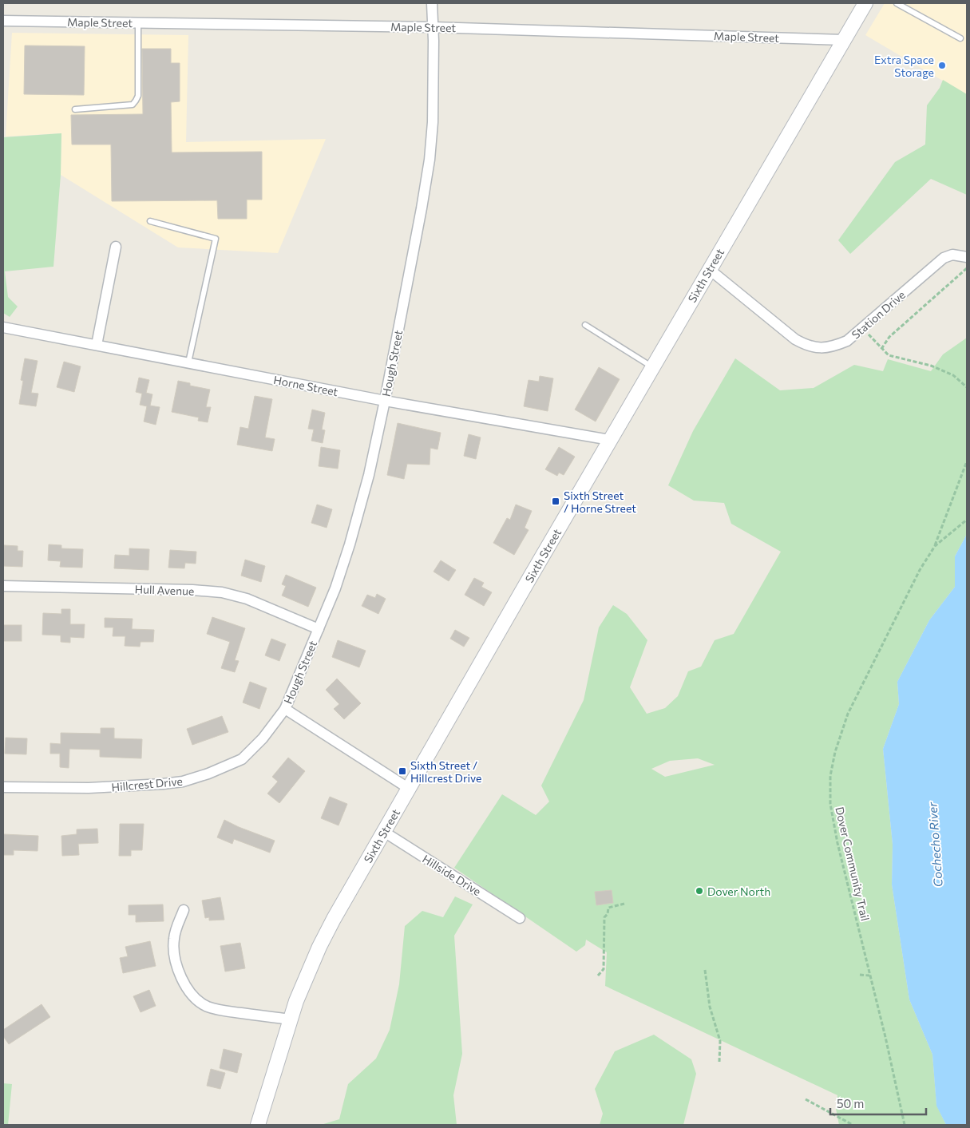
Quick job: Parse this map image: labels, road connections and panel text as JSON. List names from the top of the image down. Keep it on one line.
{"streets":{"main road":["Sixth Street"],"street":["Maple Street","Station Drive","Hough Street","Horne Street","Hull Avenue","Hillcrest Drive","Hillside Drive"],"path":["Dover Community Trail"]},"crossings":[["Maple Street","Sixth Street"],["Maple Street","Hough Street"],["Sixth Street","Station Drive"],["Sixth Street","Horne Street"],["Sixth Street","Hillside Drive"],["Hough Street","Horne Street"],["Hough Street","Hull Avenue"],["Hough Street","Hillcrest Drive"]],"water":["Cochecho River"],"places":{"other":["Extra Space Storage","Dover North"],"transit":["Sixth Street / Horne Street","Sixth Street / Hillcrest Drive"]},"scale_bar":"50 m"}
